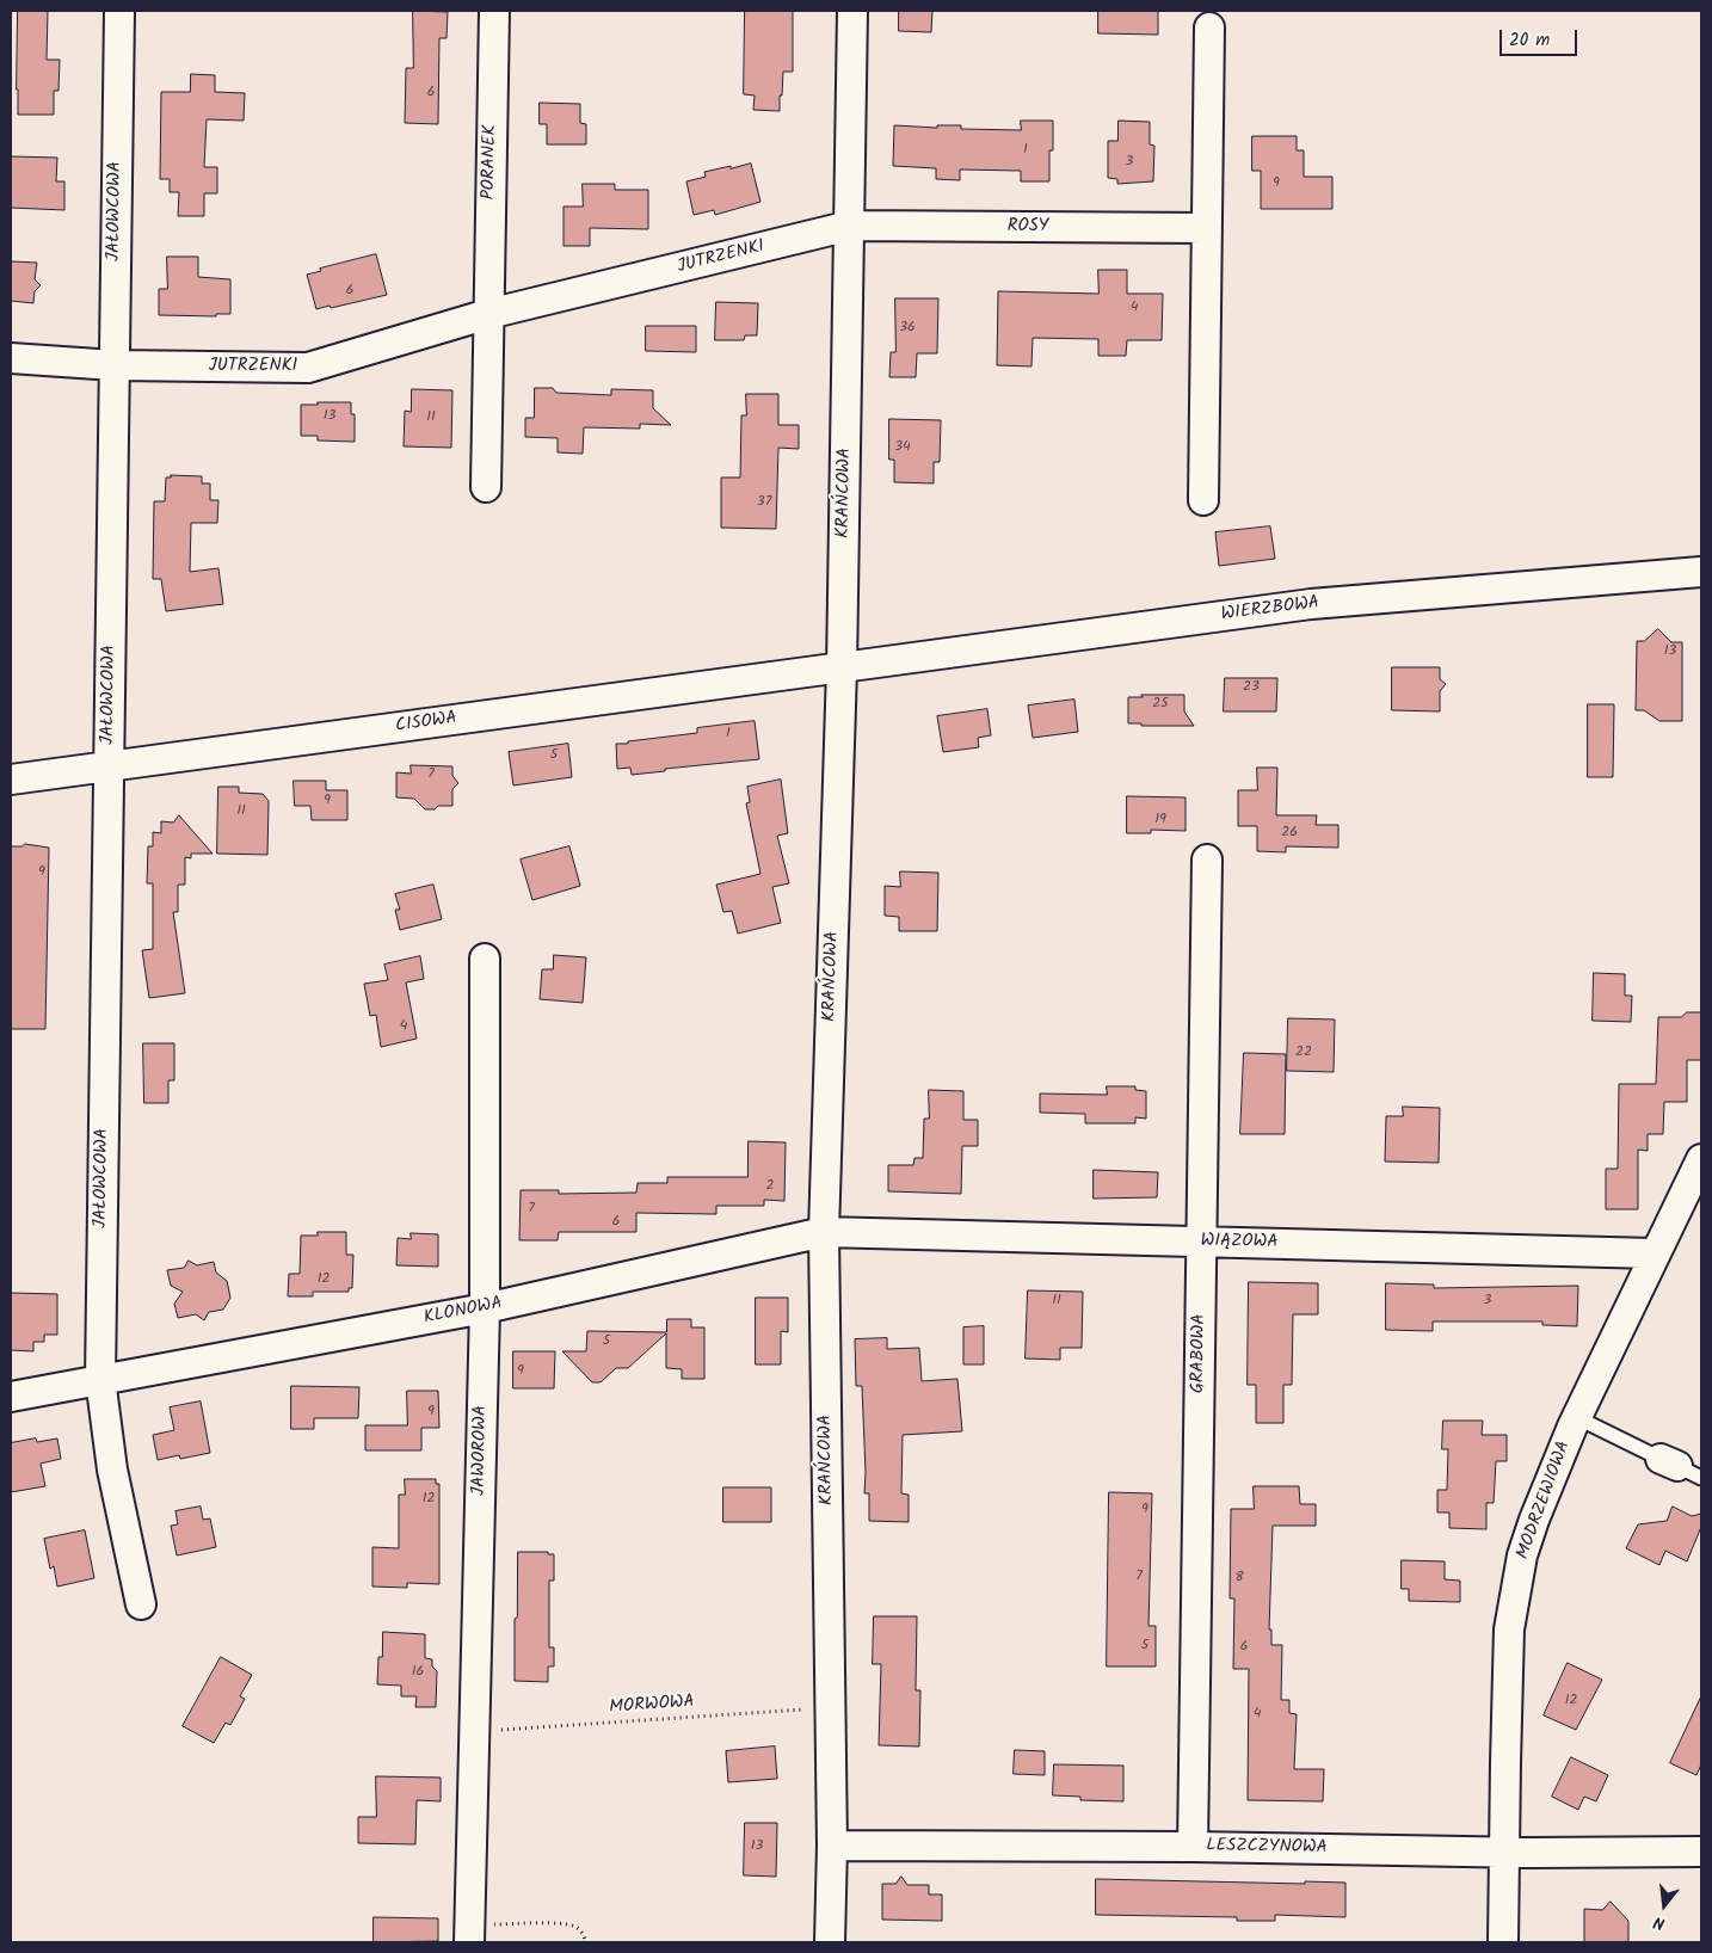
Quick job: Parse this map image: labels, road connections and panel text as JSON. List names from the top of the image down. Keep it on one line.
{"streets":{"street":["PORANEK","JAŁOWCOWA","ROSY","JUTRZENKI","KRAŃCOWA","WIERZBOWA","CISOWA","WIĄZOWA","KLONOWA","GRABOWA","JAWOROWA","MODRZEWIOWA","LESZCZYNOWA"],"path":["MORWOWA"]},"crossings":[["PORANEK","JUTRZENKI"],["JAŁOWCOWA","JUTRZENKI"],["JAŁOWCOWA","CISOWA"],["JAŁOWCOWA","KLONOWA"],["ROSY","JUTRZENKI"],["ROSY","KRAŃCOWA"],["JUTRZENKI","KRAŃCOWA"],["KRAŃCOWA","WIERZBOWA"],["KRAŃCOWA","CISOWA"],["KRAŃCOWA","WIĄZOWA"],["KRAŃCOWA","KLONOWA"],["KRAŃCOWA","MORWOWA"],["KRAŃCOWA","LESZCZYNOWA"],["WIERZBOWA","CISOWA"],["WIĄZOWA","KLONOWA"],["WIĄZOWA","GRABOWA"],["WIĄZOWA","MODRZEWIOWA"],["KLONOWA","JAWOROWA"],["GRABOWA","LESZCZYNOWA"],["JAWOROWA","MORWOWA"],["MODRZEWIOWA","LESZCZYNOWA"]],"house_numbers":["6","1","3","9","6","4","36","13","11","34","37","13","23","25","1","5","7","9","11","19","26","9","4","22","2","7","6","12","11","3","5","9","9","12","9","7","8","5","6","16","12","4","13"],"scale_bar":"20 m","north":"bottom"}
